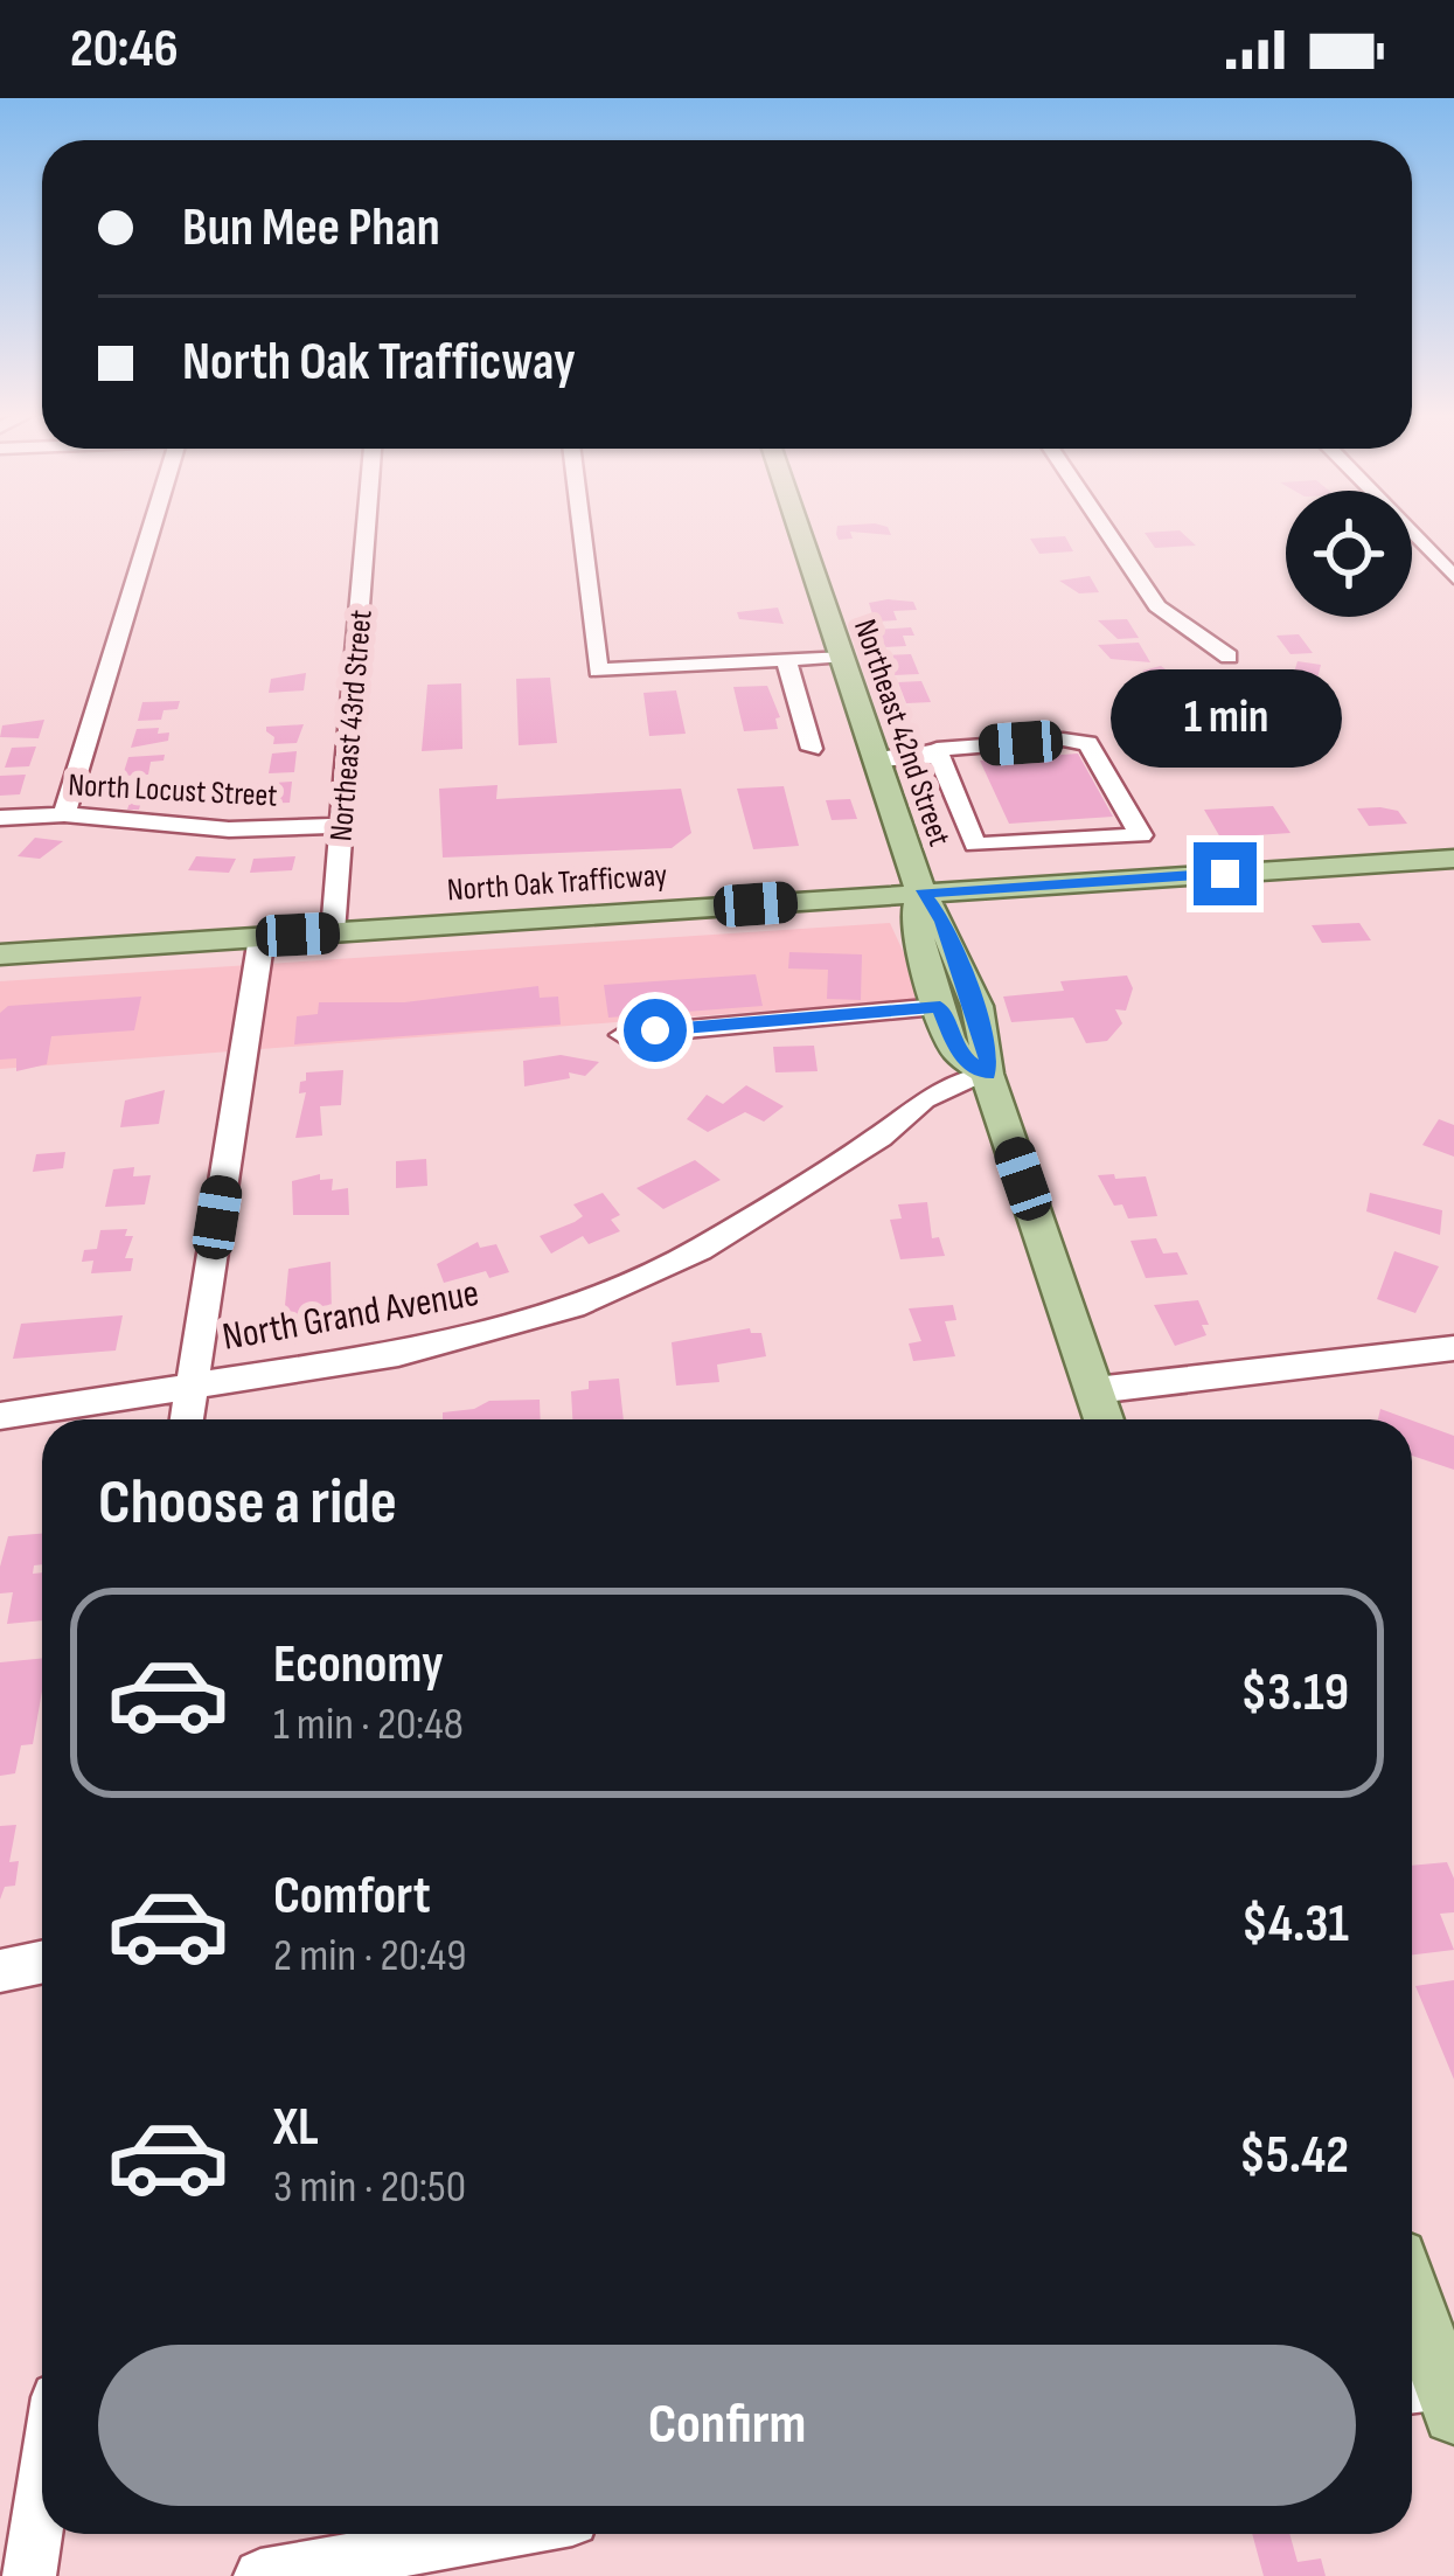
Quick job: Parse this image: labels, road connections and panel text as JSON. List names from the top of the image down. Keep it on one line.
{"streets":{"main road":["Northeast 42nd Street","North Oak Trafficway"],"street":["Northeast 43rd Street","North Locust Street","North Grand Avenue"]},"crossings":[["Northeast 43rd Street","North Locust Street"],["Northeast 43rd Street","North Oak Trafficway"],["Northeast 42nd Street","North Oak Trafficway"]],"page":{"status":"20:46","banner":["Bun Mee Phan","North Oak Trafficway"],"bubble":"1 min","heading":"Choose a ride","list":[{"name":"Economy","note":"1 min · 20:48","value":"$3.19"},{"name":"Comfort","note":"2 min · 20:49","value":"$4.31"},{"name":"XL","note":"3 min · 20:50","value":"$5.42"}],"buttons":"Confirm"}}
